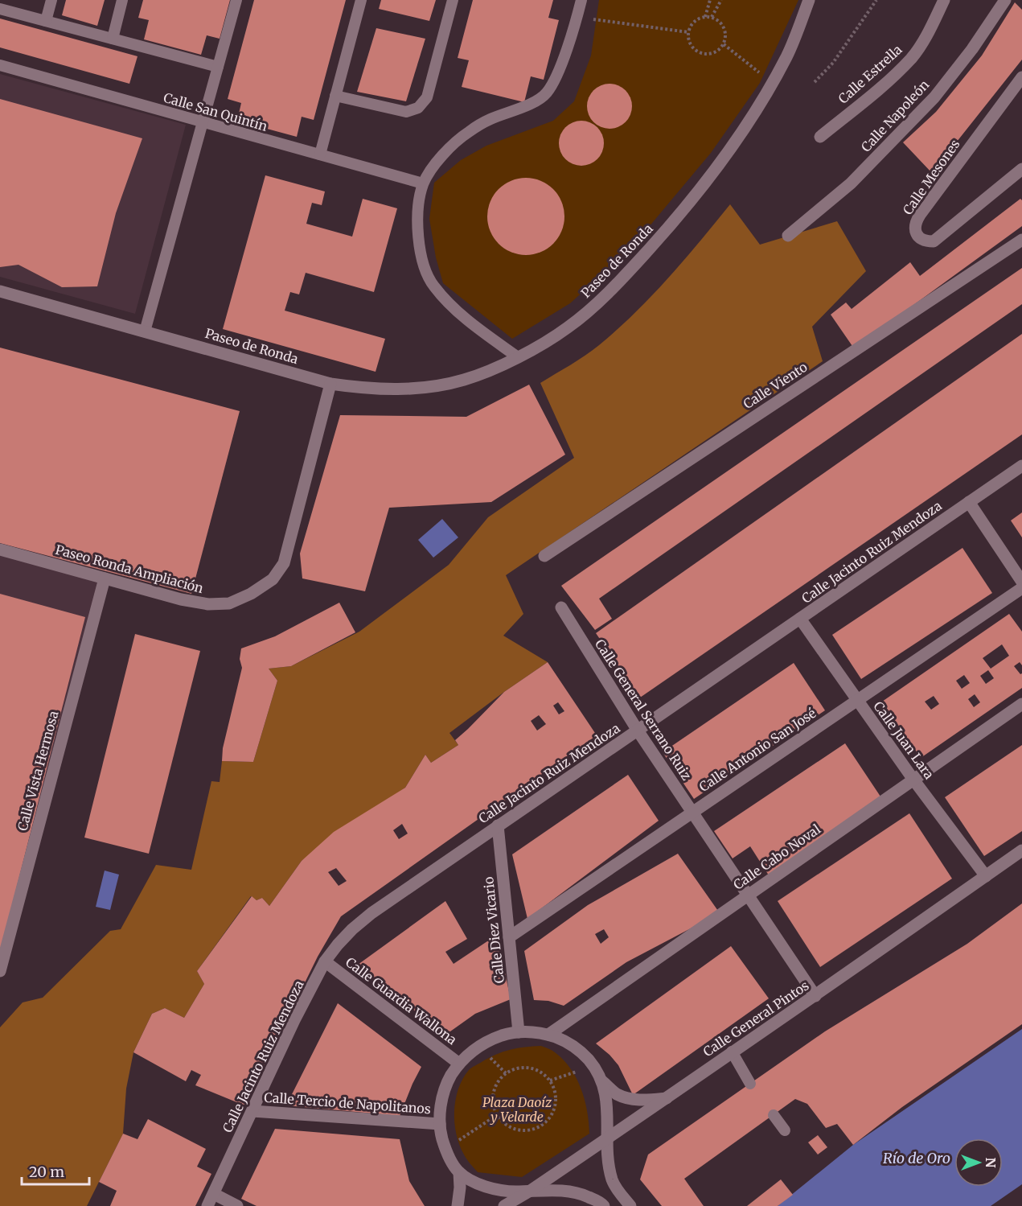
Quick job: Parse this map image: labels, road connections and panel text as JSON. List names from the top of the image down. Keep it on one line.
{"streets":{"street":["Calle Estrella","Calle Napoleón","Calle Mesones","Paseo de Ronda","Calle Viento","Calle Jacinto Ruiz Mendoza","Paseo Ronda Ampliación","Calle General Serrano Ruiz","Calle Juan Lara","Calle Antonio San José","Calle Vista Hermosa","Calle Cabo Noval","Calle Diez Vicario","Calle Guardia Wallona","Calle General Pintos","Calle Tercio de Napolitanos"],"lane":["Calle San Quintín"]},"crossings":[["Paseo de Ronda","Paseo Ronda Ampliación"],["Calle Jacinto Ruiz Mendoza","Calle General Serrano Ruiz"],["Calle Jacinto Ruiz Mendoza","Calle Juan Lara"],["Calle Jacinto Ruiz Mendoza","Calle Diez Vicario"],["Calle Jacinto Ruiz Mendoza","Calle Guardia Wallona"],["Calle Jacinto Ruiz Mendoza","Calle Tercio de Napolitanos"],["Paseo Ronda Ampliación","Calle Vista Hermosa"],["Calle General Serrano Ruiz","Calle Antonio San José"],["Calle General Serrano Ruiz","Calle Cabo Noval"],["Calle General Serrano Ruiz","Calle General Pintos"],["Calle Juan Lara","Calle Antonio San José"],["Calle Juan Lara","Calle Cabo Noval"],["Calle Juan Lara","Calle General Pintos"],["Calle Antonio San José","Calle Diez Vicario"]],"water":["Río de Oro"],"parks":["Plaza Daoíz y Velarde"],"scale_bar":"20 m","north":"right"}
